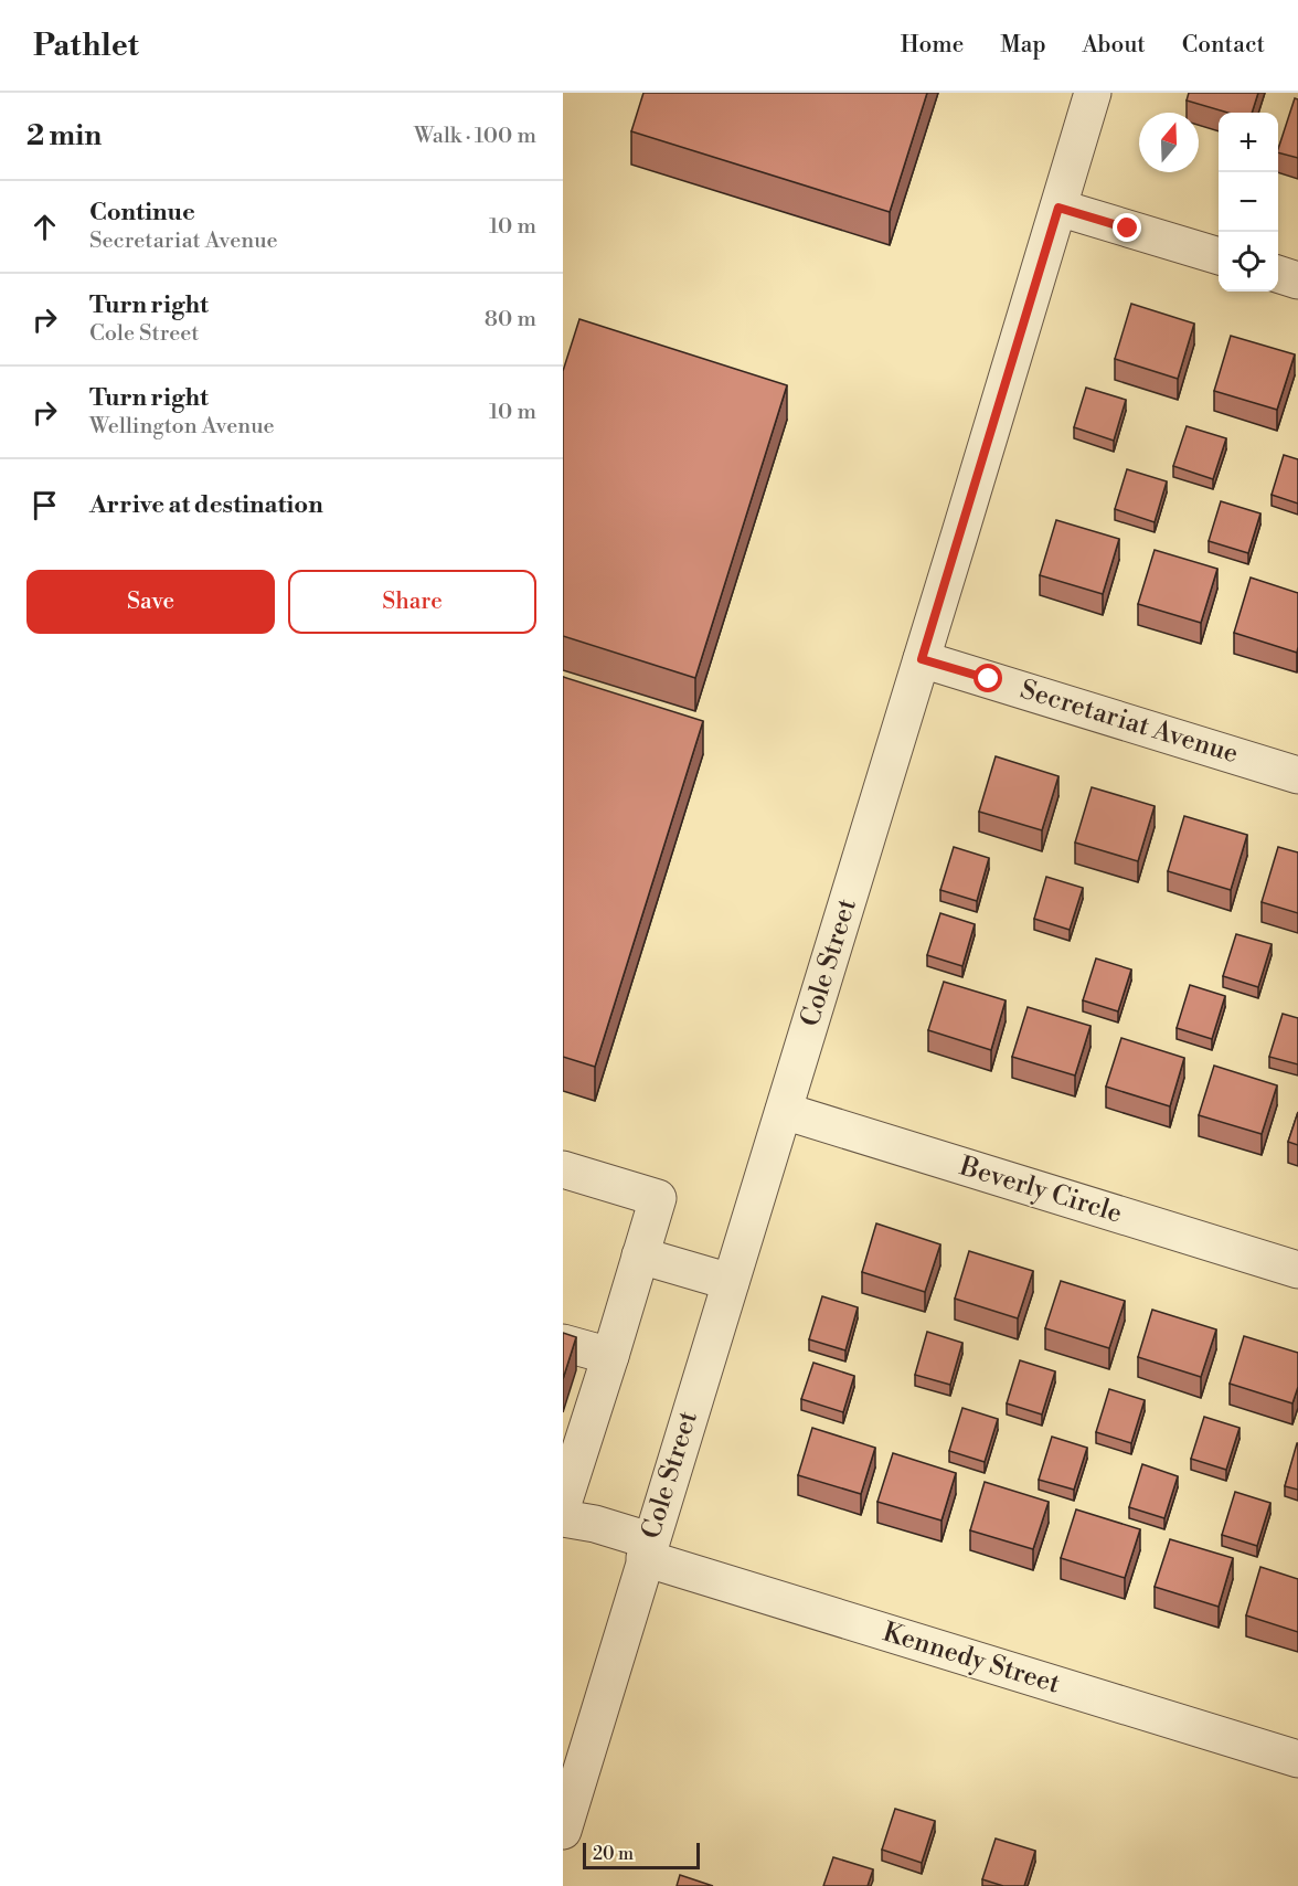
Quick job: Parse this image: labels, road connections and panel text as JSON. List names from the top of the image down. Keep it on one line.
{"streets":{"street":["Secretariat Avenue","Cole Street","Beverly Circle","Kennedy Street"]},"crossings":[["Secretariat Avenue","Cole Street"],["Cole Street","Beverly Circle"],["Cole Street","Kennedy Street"]],"scale_bar":"20 m","north":"top","page":{"header":"Pathlet","nav":["Home","Map","About","Contact"],"heading":["2 min","Walk · 100 m"],"map_buttons":["+","−"],"list":[["Continue","Secretariat Avenue","10 m"],["Turn right","Cole Street","80 m"],["Turn right","Wellington Avenue","10 m"],"Arrive at destination"],"buttons":["Save","Share"],"scale":"20 m"}}
